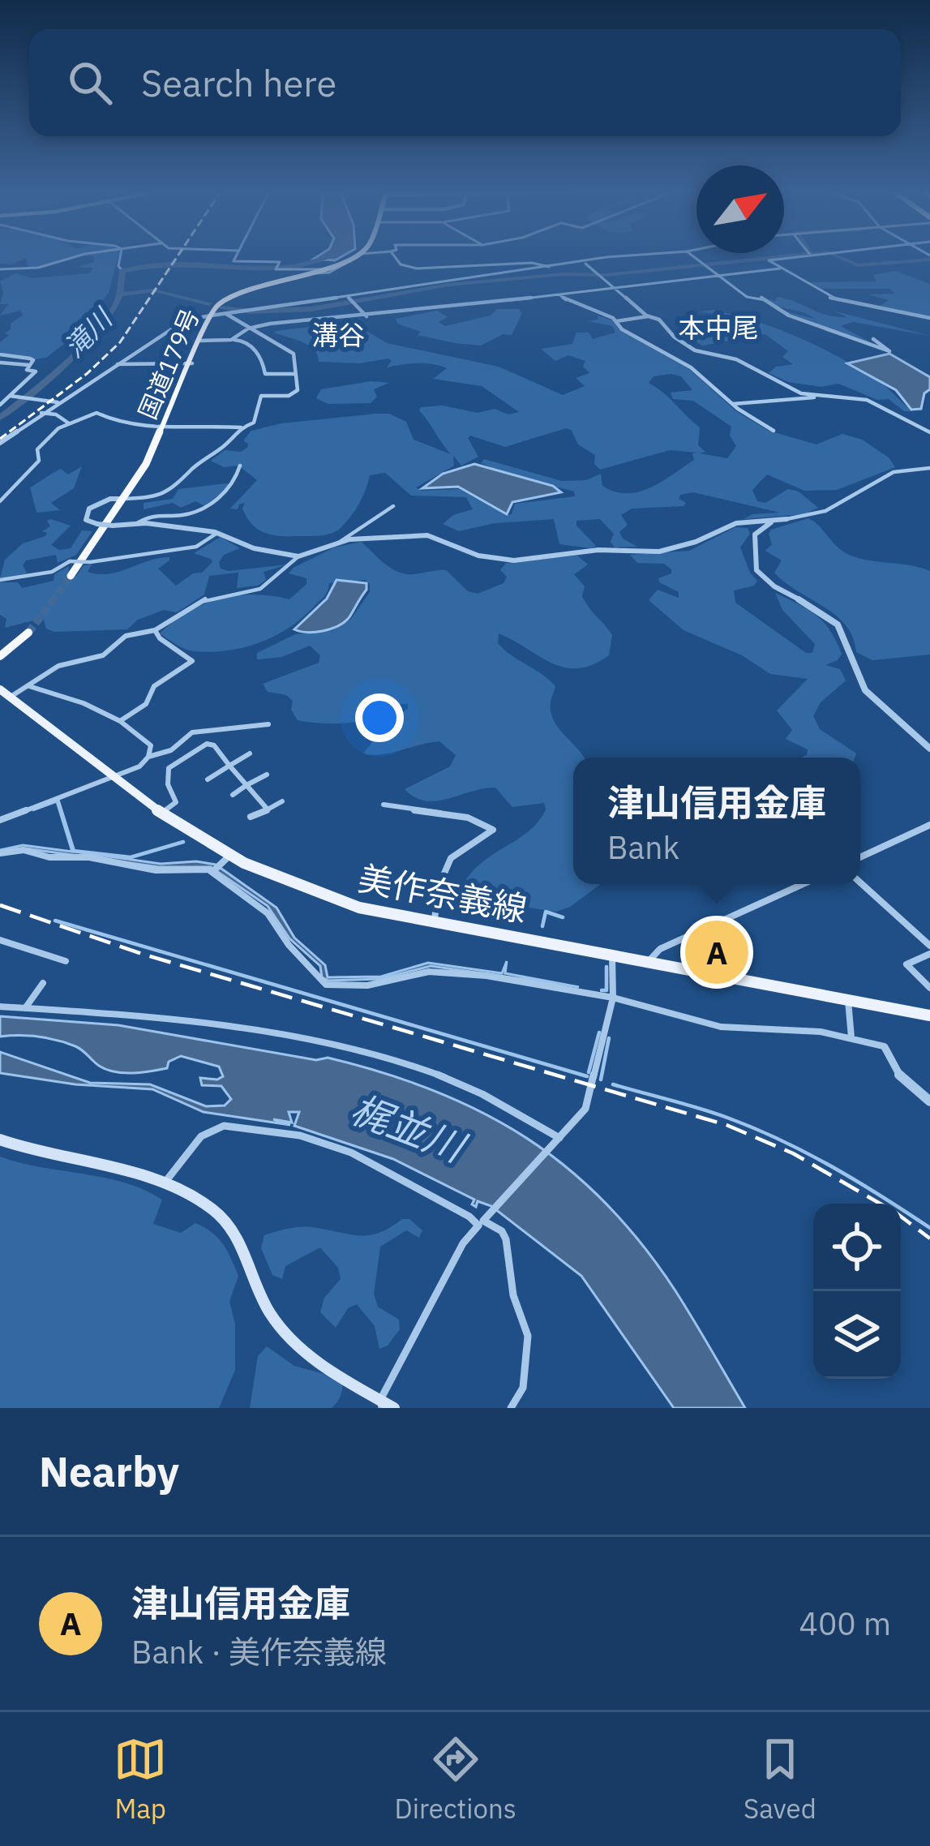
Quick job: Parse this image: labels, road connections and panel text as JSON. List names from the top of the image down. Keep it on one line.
{"streets":{"highway":["国道179号"],"main road":["美作奈義線"]},"districts":["本中尾","溝谷"],"water":["滝川","梶並川"],"north":"top right","page":{"search":"Search here","popup":["津山信用金庫","Bank"],"pins":"A","heading":"Nearby","list":[{"mark":"A","name":"津山信用金庫","note":"Bank · 美作奈義線","value":"400 m"}],"nav":["Map","Directions","Saved"]}}
